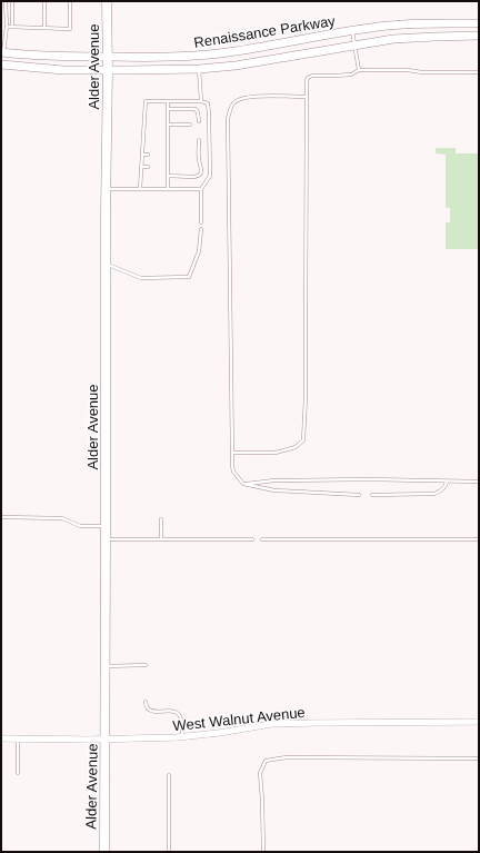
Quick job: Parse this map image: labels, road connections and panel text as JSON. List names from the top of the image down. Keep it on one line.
{"streets":{"main road":["Alder Avenue"],"street":["Renaissance Parkway","West Walnut Avenue"]},"crossings":[["Renaissance Parkway","Alder Avenue"],["Alder Avenue","West Walnut Avenue"]]}
